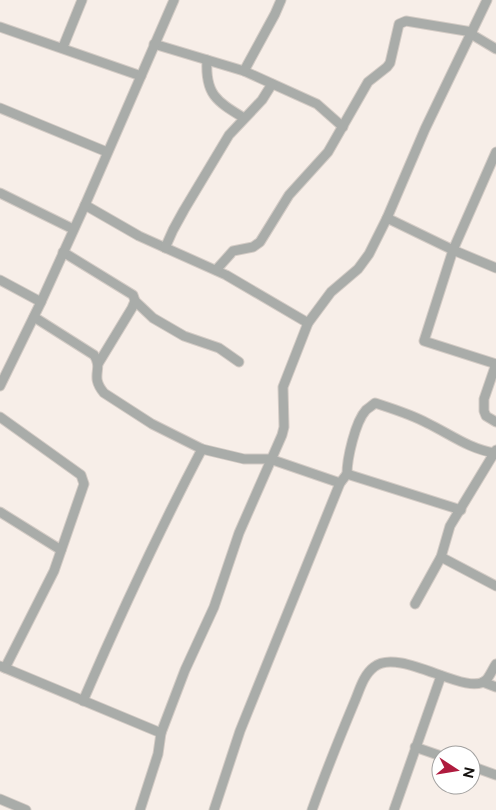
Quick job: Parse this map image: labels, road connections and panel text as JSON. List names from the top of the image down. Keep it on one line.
{"north":"right"}
